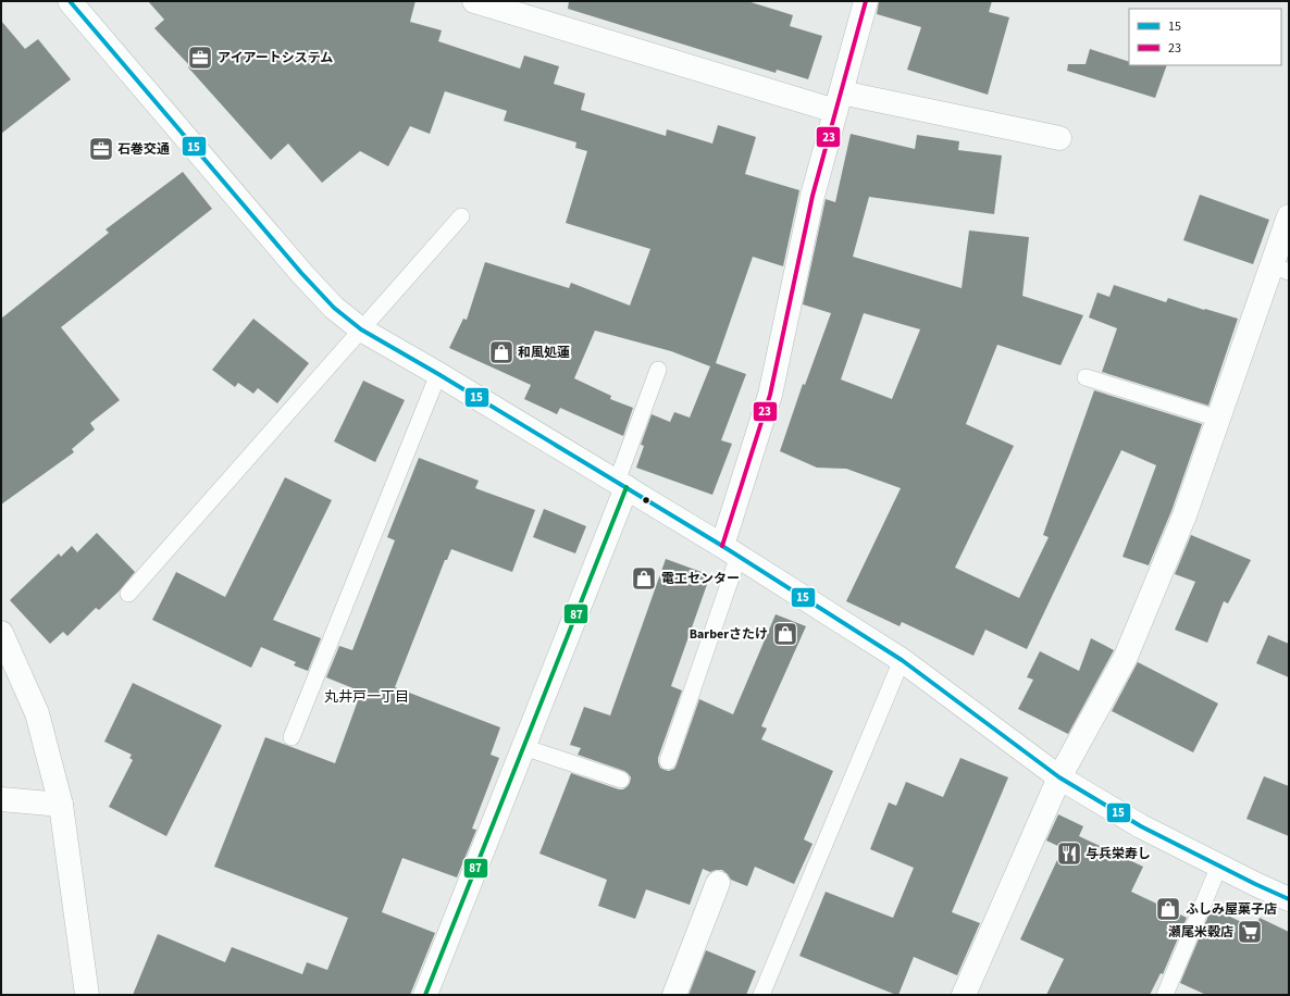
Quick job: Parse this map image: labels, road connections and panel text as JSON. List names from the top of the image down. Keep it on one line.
{"districts":["丸井戸一丁目"],"places":{"office":["アイアートシステム","石巻交通"],"shop":["和風処蓮","電工センター","Barberさたけ","ふしみ屋菓子店"],"restaurant":["与兵栄寿し"],"supermarket":["瀬尾米穀店"]},"lines":["transit line 15","transit line 23","transit line 87"],"legend":["15","23"]}
